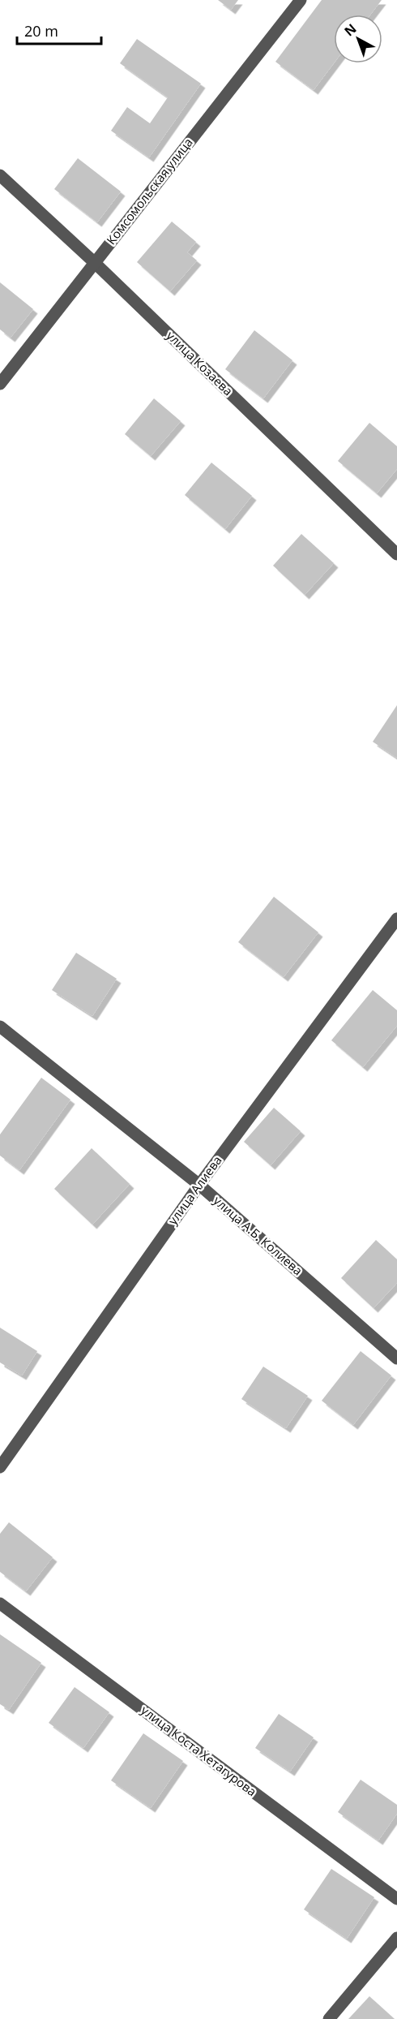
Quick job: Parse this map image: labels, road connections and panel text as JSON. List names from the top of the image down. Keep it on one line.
{"streets":{"street":["Комсомольская улица","улица Козаева","улица Алиева","улица А.Б. Колиева","улица Коста Хетагурова"]},"crossings":[["Комсомольская улица","улица Козаева"],["улица Алиева","улица А.Б. Колиева"]],"scale_bar":"20 m","north":"top left"}
